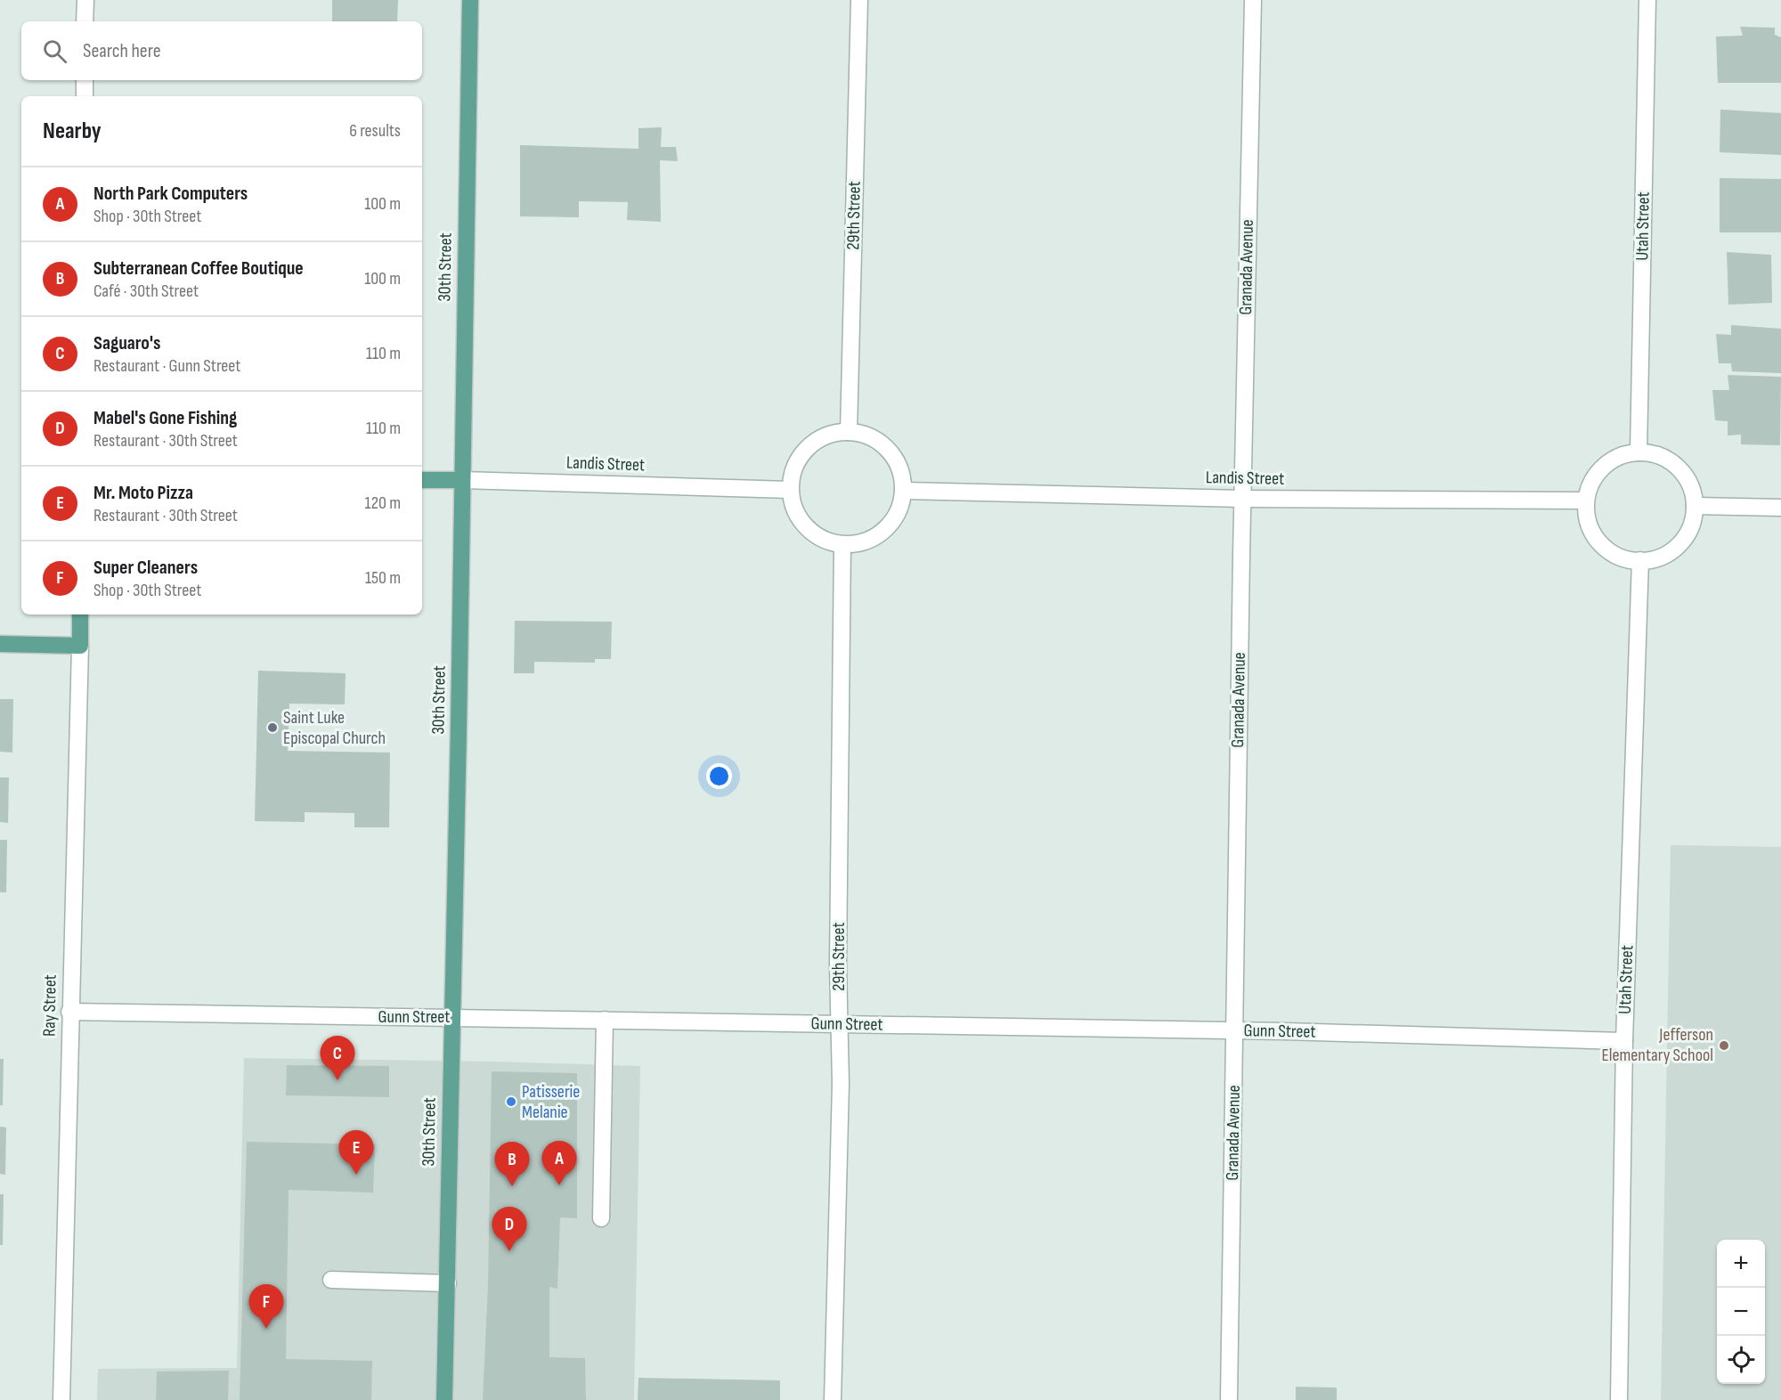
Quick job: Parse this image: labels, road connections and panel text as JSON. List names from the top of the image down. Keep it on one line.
{"streets":{"main road":["30th Street","Landis Street","Ray Street"],"street":["29th Street","Utah Street","Granada Avenue","Gunn Street"]},"crossings":[["29th Street","Landis Street"],["29th Street","Gunn Street"],["Utah Street","Landis Street"],["Utah Street","Gunn Street"],["30th Street","Landis Street"],["30th Street","Gunn Street"],["Granada Avenue","Landis Street"],["Granada Avenue","Gunn Street"],["Ray Street","Gunn Street"]],"places":["Saint Luke Episcopal Church","Jefferson Elementary School","Patisserie Melanie"],"page":{"search":"Search here","heading":["Nearby","6 results"],"list":[{"mark":"A","name":"North Park Computers","note":"Shop · 30th Street","value":"100 m"},{"mark":"B","name":"Subterranean Coffee Boutique","note":"Café · 30th Street","value":"100 m"},{"mark":"C","name":"Saguaro's","note":"Restaurant · Gunn Street","value":"110 m"},{"mark":"D","name":"Mabel's Gone Fishing","note":"Restaurant · 30th Street","value":"110 m"},{"mark":"E","name":"Mr. Moto Pizza","note":"Restaurant · 30th Street","value":"120 m"},{"mark":"F","name":"Super Cleaners","note":"Shop · 30th Street","value":"150 m"}],"pins":["C","E","A","B","D","F"],"map_buttons":["+","−"]}}
